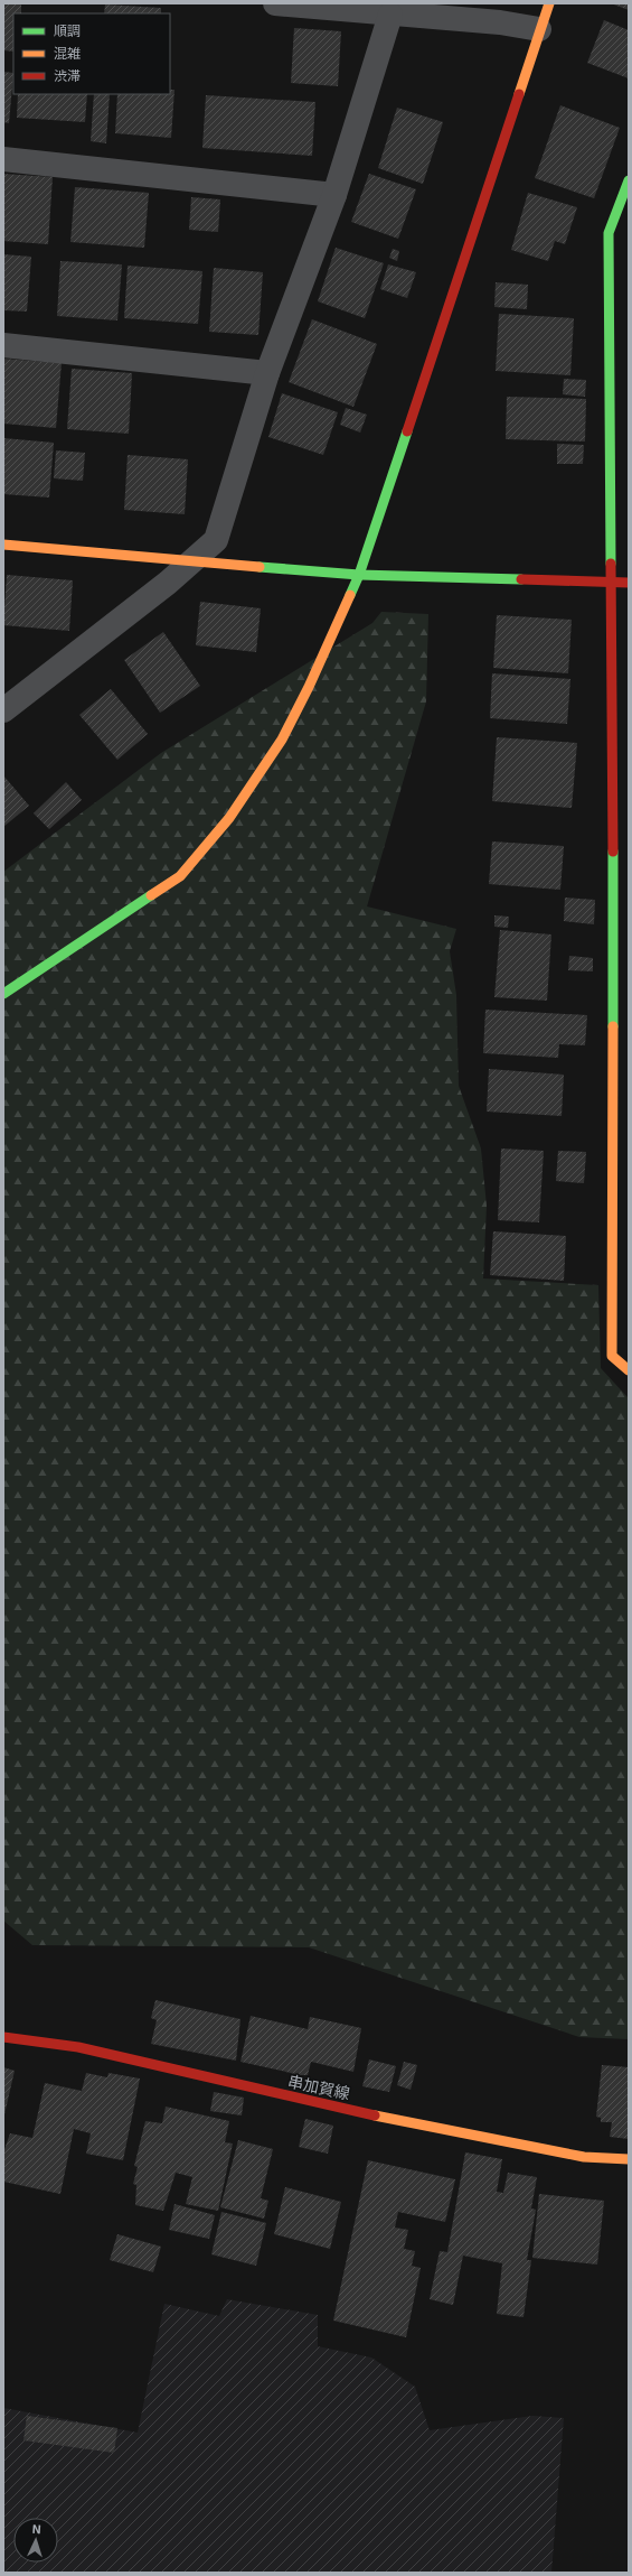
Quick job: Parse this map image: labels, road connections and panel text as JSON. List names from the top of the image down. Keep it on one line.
{"streets":{"street":["串加賀線"]},"legend":["順調","混雑","渋滞"],"north":"top"}
